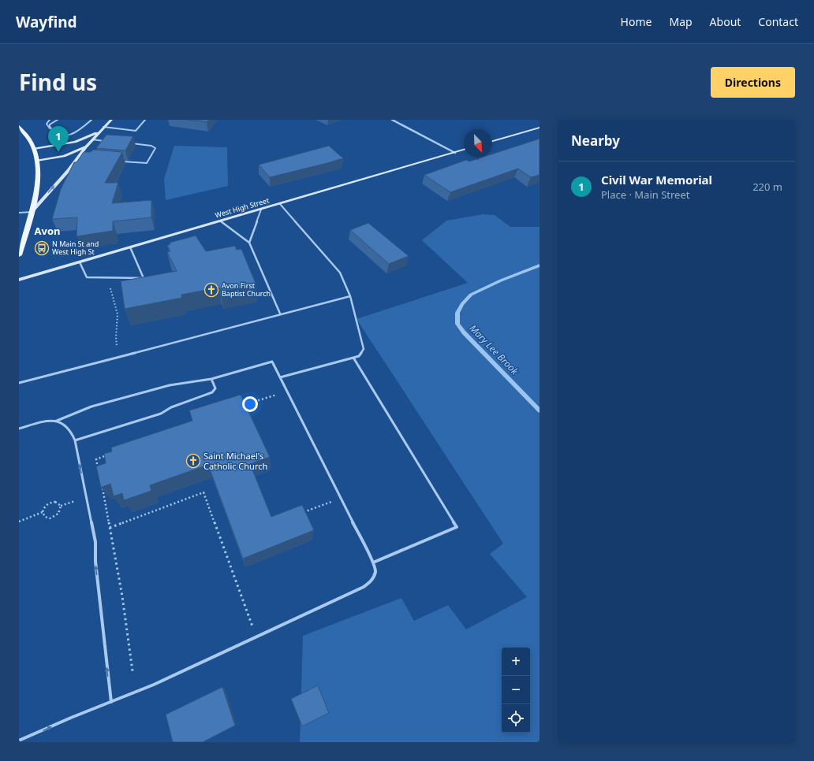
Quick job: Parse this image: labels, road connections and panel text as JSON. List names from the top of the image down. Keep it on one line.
{"streets":{"main road":["West High Street"]},"districts":["Avon"],"water":["Mary Lee Brook"],"places":{"bus stop":["N Main St and West High St"],"church":["Avon First Baptist Church","Saint Michael's Catholic Church"]},"north":"bottom right","page":{"header":"Wayfind","nav":["Home","Map","About","Contact"],"title":"Find us","buttons":"Directions","heading":"Nearby","pins":"1","list":[{"mark":"1","name":"Civil War Memorial","note":"Place · Main Street","value":"220 m"}],"map_buttons":["+","−"]}}
